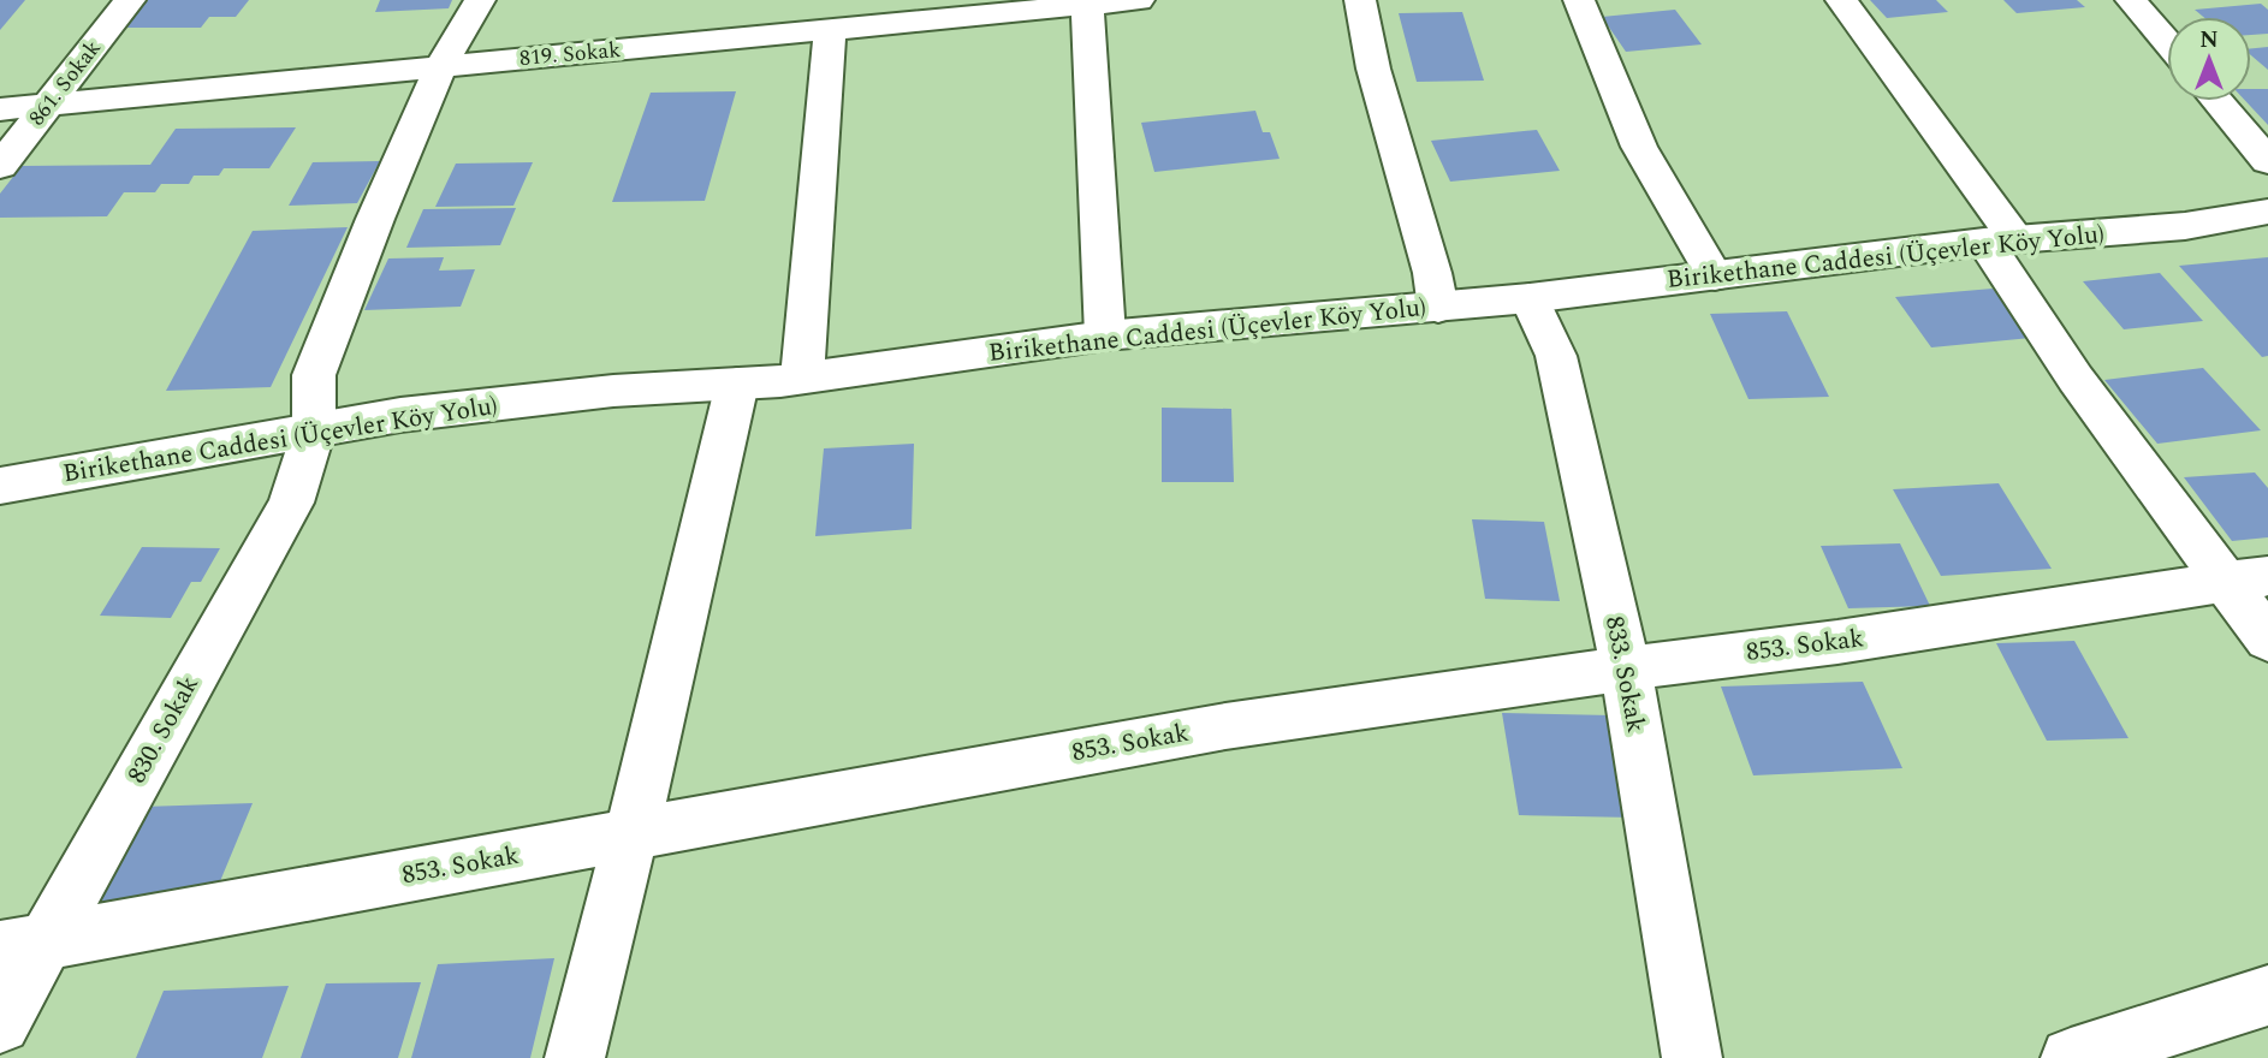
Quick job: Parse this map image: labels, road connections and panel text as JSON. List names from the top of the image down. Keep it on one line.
{"streets":{"street":["819. Sokak","861. Sokak","Birikethane Caddesi (Üçevler Köy Yolu)","853. Sokak","833. Sokak","830. Sokak"]},"crossings":[["819. Sokak","861. Sokak"],["819. Sokak","830. Sokak"],["Birikethane Caddesi (Üçevler Köy Yolu)","833. Sokak"],["Birikethane Caddesi (Üçevler Köy Yolu)","830. Sokak"],["853. Sokak","833. Sokak"],["853. Sokak","830. Sokak"]],"north":"top"}
